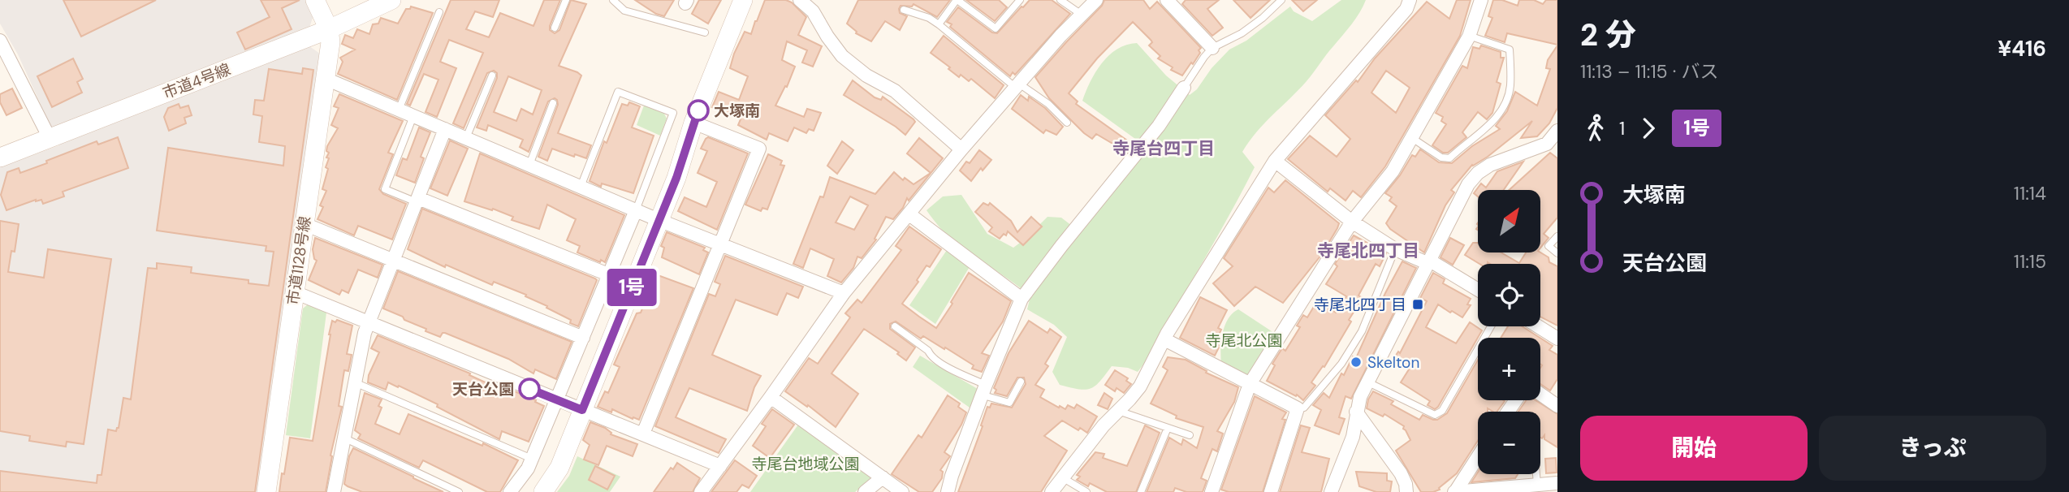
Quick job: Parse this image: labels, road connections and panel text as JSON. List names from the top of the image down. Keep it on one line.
{"streets":{"street":["市道4号線","市道1128号線"]},"crossings":[["市道4号線","市道1128号線"]],"districts":["寺尾台四丁目","寺尾北四丁目"],"parks":["寺尾北公園","寺尾台地域公園"],"places":{"other":["大塚南","Skelton","天台公園"],"transit":["寺尾北四丁目"]},"lines":["bus line 1号"],"north":"top right","page":{"on_map":"1号","heading":["2 分","11:13 – 11:15 · バス","¥416"],"legs":["1","1号"],"list":[{"name":"大塚南","value":"11:14"},{"name":"天台公園","value":"11:15"}],"map_buttons":["+","−"],"buttons":["開始","きっぷ"]}}
